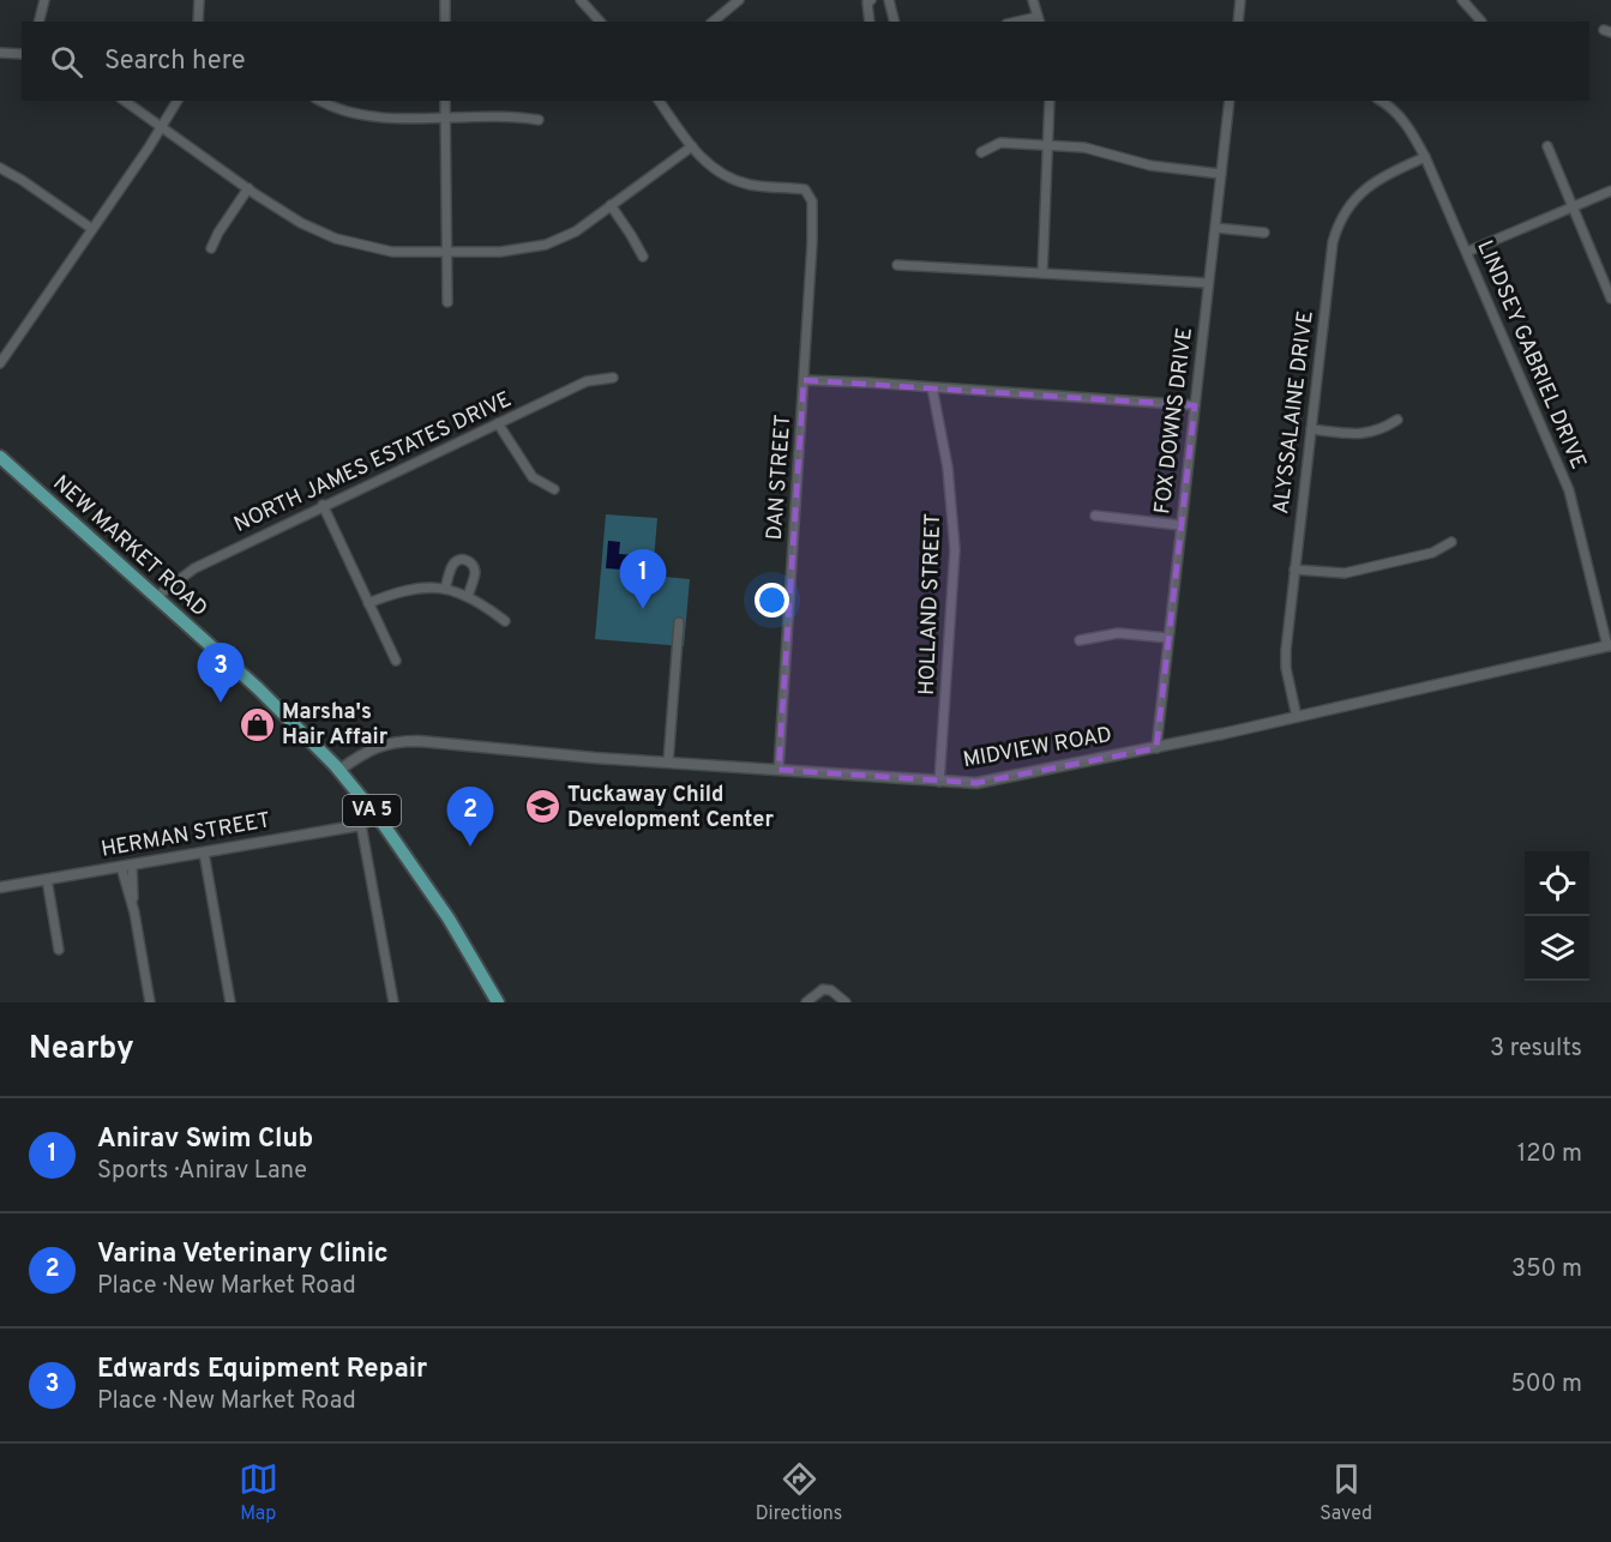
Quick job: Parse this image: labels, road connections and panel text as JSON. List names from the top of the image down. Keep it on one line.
{"streets":{"main road":["NEW MARKET ROAD","VA 5"],"street":["LINDSEY GABRIEL DRIVE","ALYSSALAINE DRIVE","FOX DOWNS DRIVE","NORTH JAMES ESTATES DRIVE","DAN STREET","HOLLAND STREET","MIDVIEW ROAD","HERMAN STREET"]},"crossings":[["LINDSEY GABRIEL DRIVE","ALYSSALAINE DRIVE"],["LINDSEY GABRIEL DRIVE","MIDVIEW ROAD"],["ALYSSALAINE DRIVE","MIDVIEW ROAD"],["FOX DOWNS DRIVE","MIDVIEW ROAD"],["NORTH JAMES ESTATES DRIVE","NEW MARKET ROAD"],["DAN STREET","MIDVIEW ROAD"],["NEW MARKET ROAD","MIDVIEW ROAD"],["NEW MARKET ROAD","HERMAN STREET"],["HOLLAND STREET","MIDVIEW ROAD"]],"places":{"shop":["Marsha's Hair Affair"],"school or university":["Tuckaway Child Development Center"]},"page":{"search":"Search here","pins":["1","3","2"],"heading":["Nearby","3 results"],"list":[{"mark":"1","name":"Anirav Swim Club","note":"Sports · Anirav Lane","value":"120 m"},{"mark":"2","name":"Varina Veterinary Clinic","note":"Place · New Market Road","value":"350 m"},{"mark":"3","name":"Edwards Equipment Repair","note":"Place · New Market Road","value":"500 m"}],"nav":["Map","Directions","Saved"]}}
